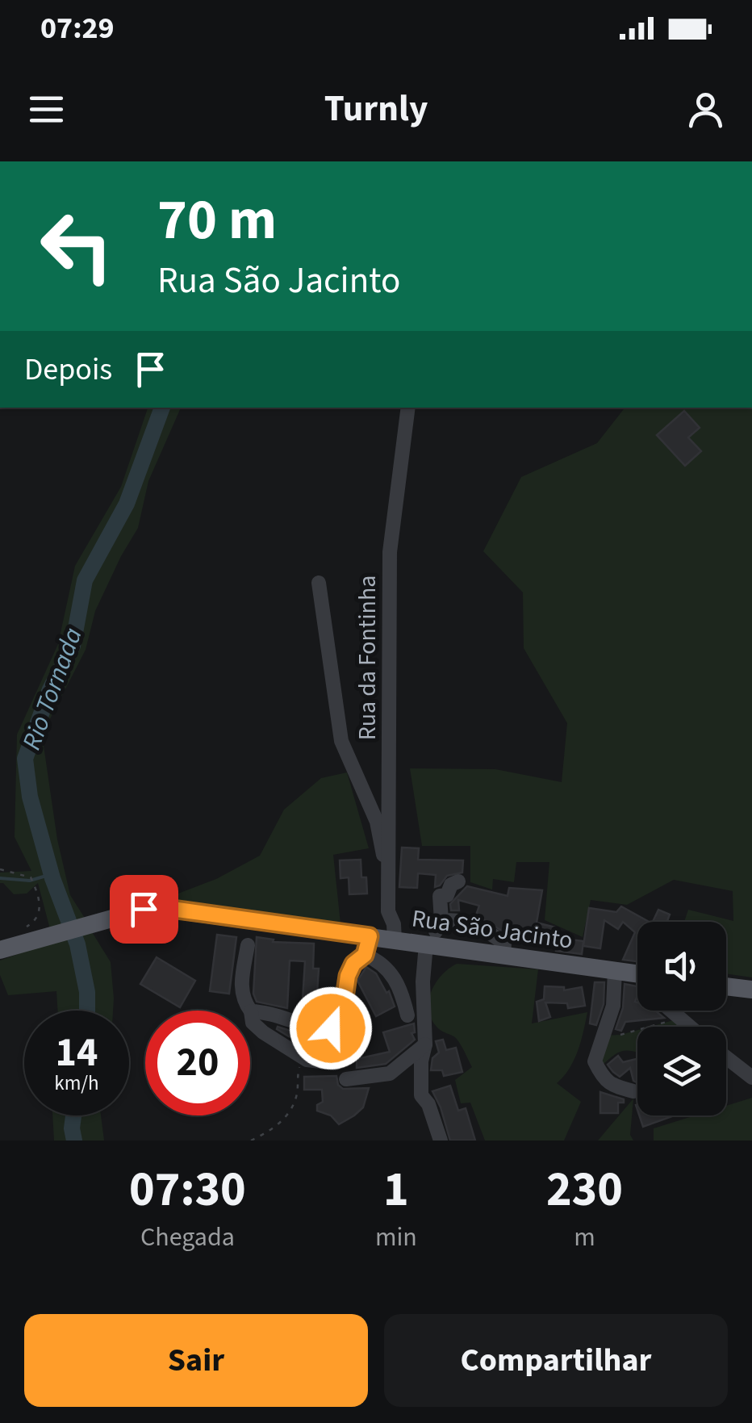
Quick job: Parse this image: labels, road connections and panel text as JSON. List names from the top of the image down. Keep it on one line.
{"streets":{"main road":["Rua São Jacinto"],"street":["Rua da Fontinha"]},"crossings":[["Rua da Fontinha","Rua São Jacinto"]],"water":["Rio Tornada"],"page":{"status":"07:29","header":"Turnly","turn":["70 m","Rua São Jacinto"],"then":"Depois","speed":"14 km/h","limit":"20","eta":["07:30","Chegada","1","min","230","m"],"buttons":["Sair","Compartilhar"]}}
